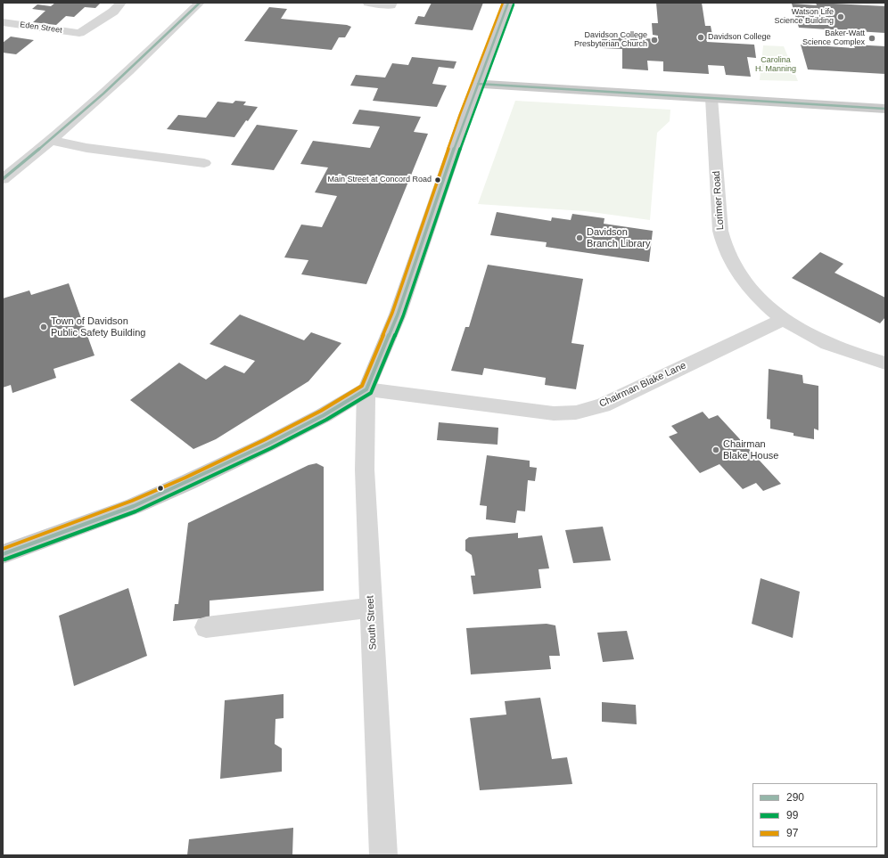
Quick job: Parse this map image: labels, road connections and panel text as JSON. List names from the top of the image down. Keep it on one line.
{"streets":{"street":["Eden Street","Lorimer Road","Chairman Blake Lane","South Street"]},"crossings":[["Lorimer Road","Chairman Blake Lane"],["Chairman Blake Lane","South Street"]],"parks":["Carolina H. Manning"],"places":["Watson Life Science Building","Davidson College","Baker-Watt Science Complex","Davidson College Presbyterian Church","Main Street at Concord Road","Davidson Branch Library","Town of Davidson Public Safety Building","Chairman Blake House"],"lines":["transit line 290","transit line 97","transit line 99"],"legend":["290","99","97"]}
